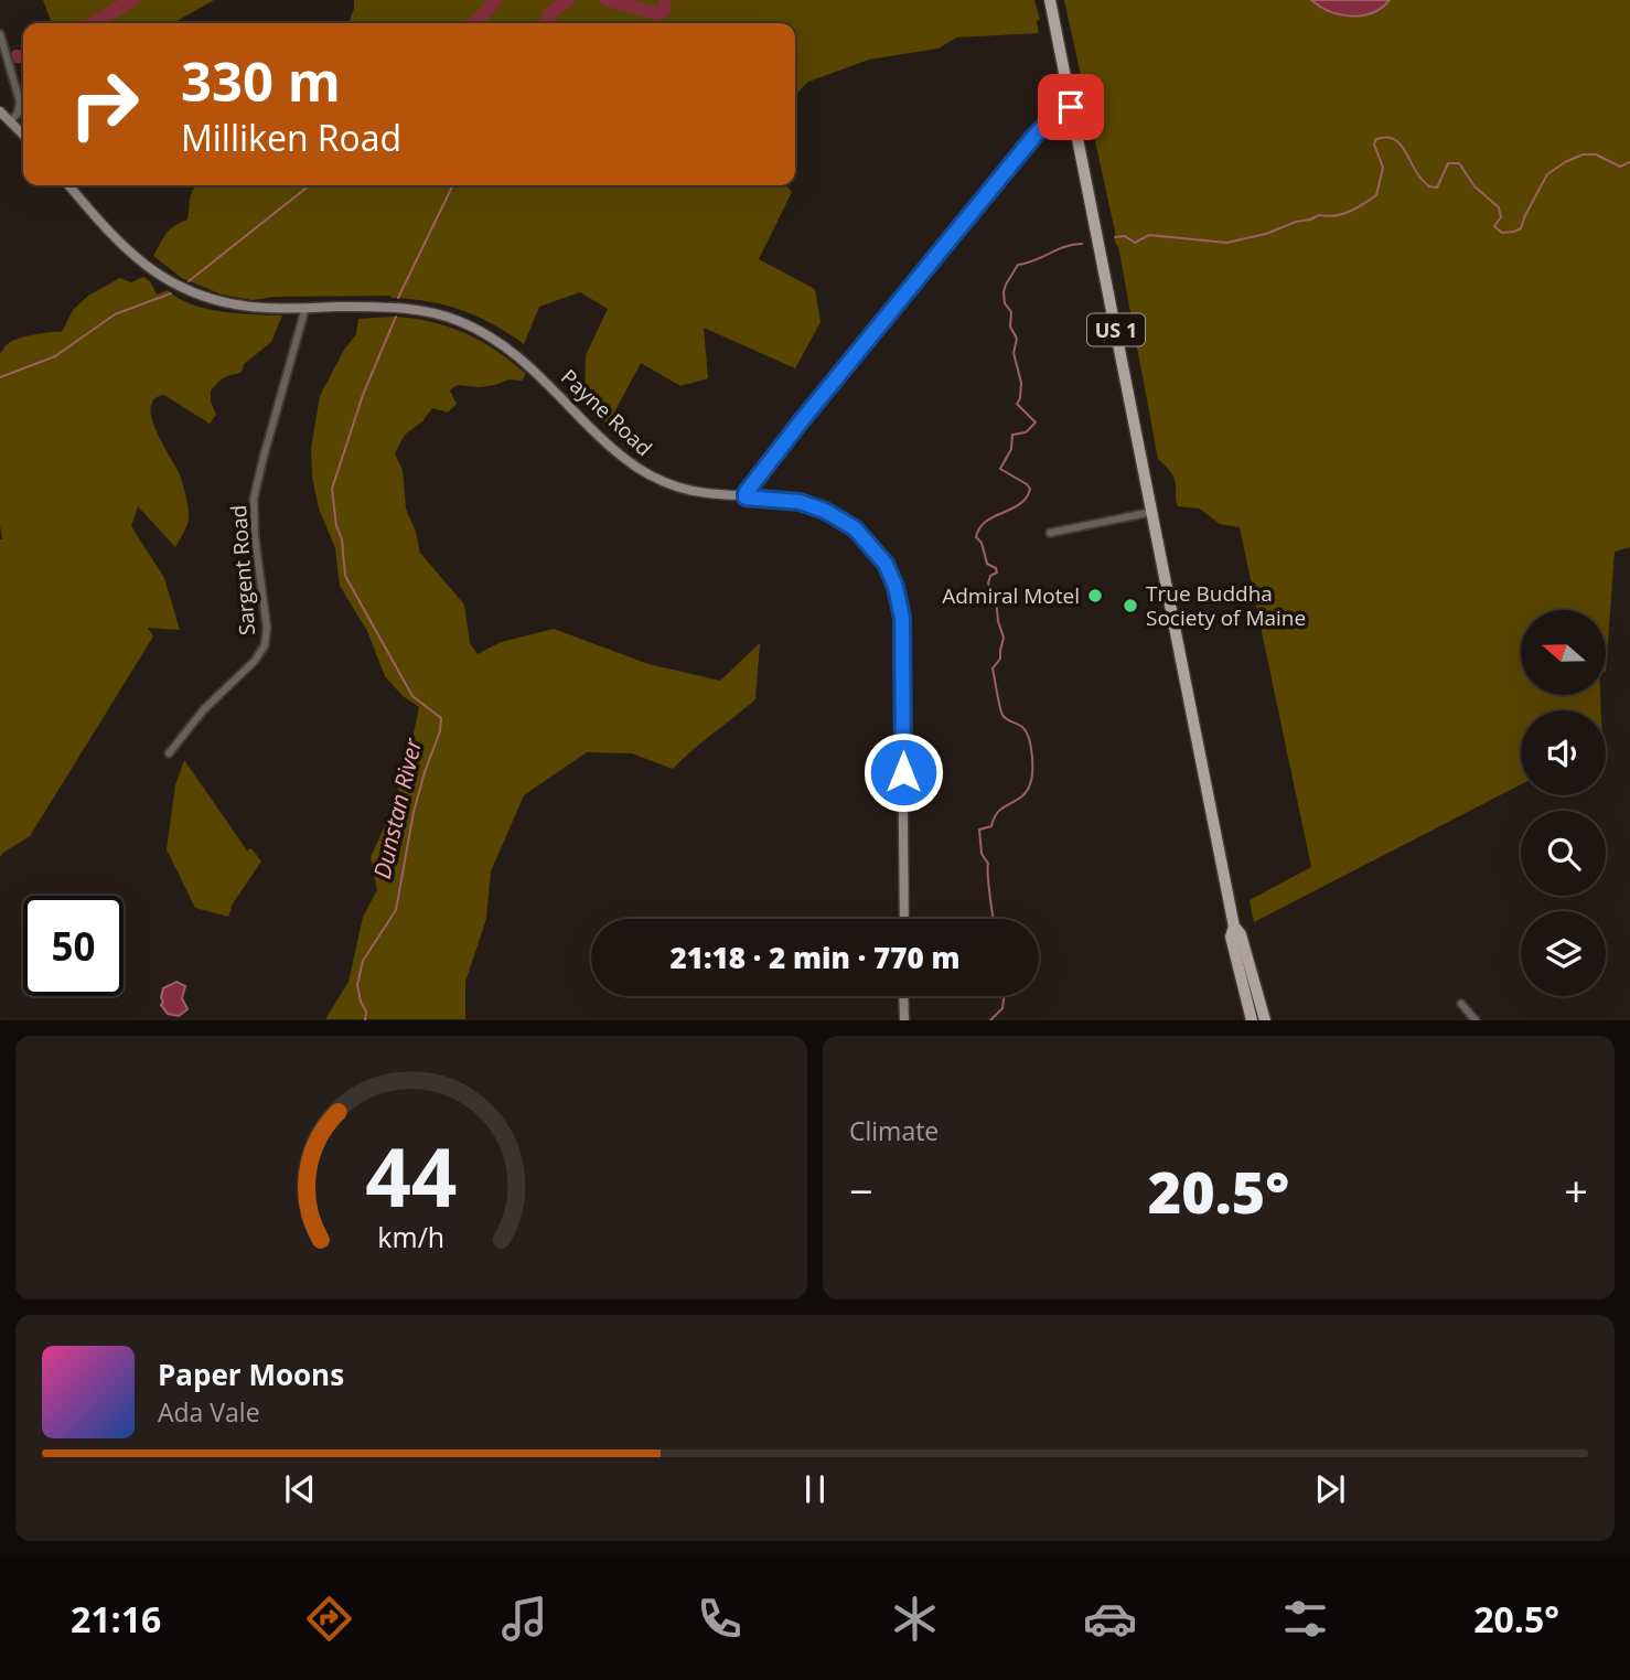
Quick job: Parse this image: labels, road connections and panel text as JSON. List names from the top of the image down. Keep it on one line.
{"streets":{"main road":["US 1","Payne Road"],"street":["Sargent Road"]},"crossings":[["Payne Road","Sargent Road"]],"water":["Dunstan River"],"places":["Admiral Motel","True Buddha Society of Maine"],"north":"left","page":{"turn":["330 m","Milliken Road"],"limit":"50","trip":"21:18 · 2 min · 770 m","tile":"Climate","heat":["−","20.5°","+"],"song":["Paper Moons","Ada Vale"],"tabs":["21:16","20.5°"],"gauge":["44","km/h"]}}
